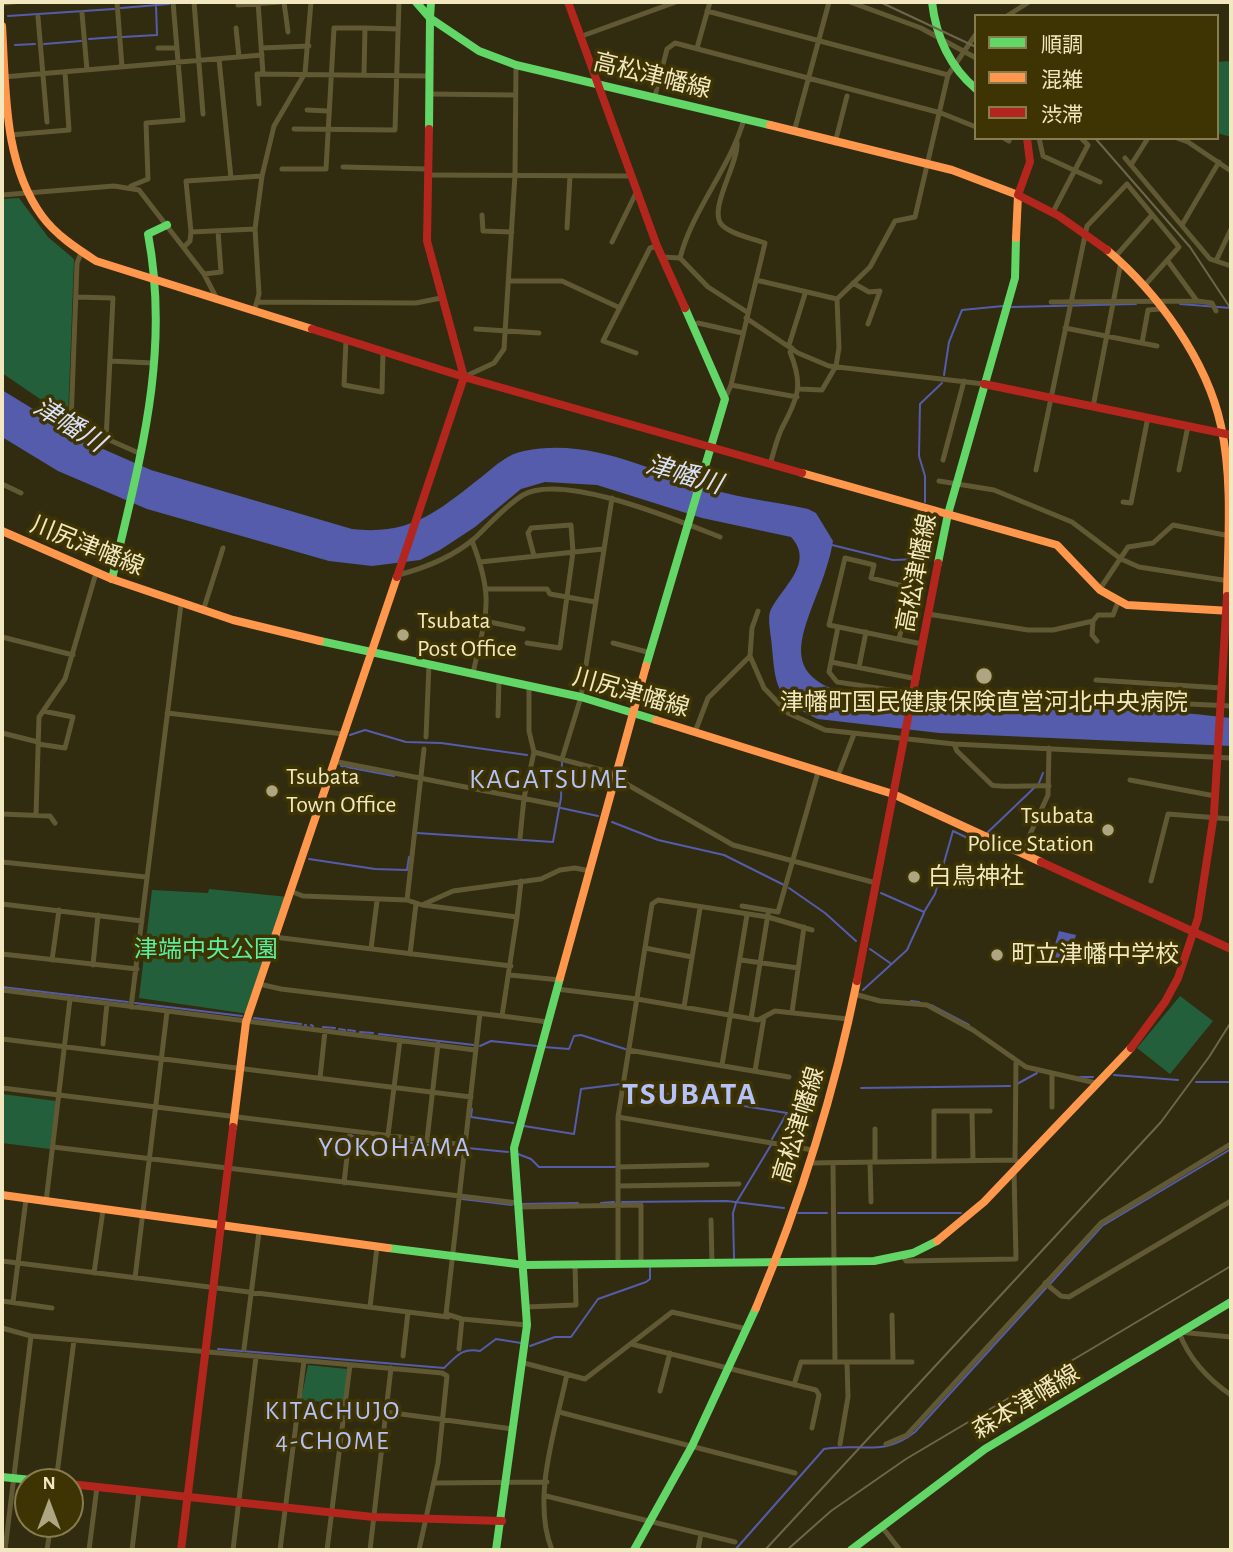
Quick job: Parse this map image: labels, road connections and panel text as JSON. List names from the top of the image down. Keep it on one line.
{"streets":{"street":["高松津幡線","川尻津幡線","森本津幡線"]},"crossings":[["高松津幡線","川尻津幡線"]],"districts":["KAGATSUME","TSUBATA","YOKOHAMA","KITACHUJO 4-CHOME"],"water":["津幡川"],"parks":["津端中央公園"],"places":["Tsubata Post Office","津幡町国民健康保険直営河北中央病院","Tsubata Town Office","Tsubata Police Station","白鳥神社","町立津幡中学校"],"legend":["順調","混雑","渋滞"],"north":"top"}
